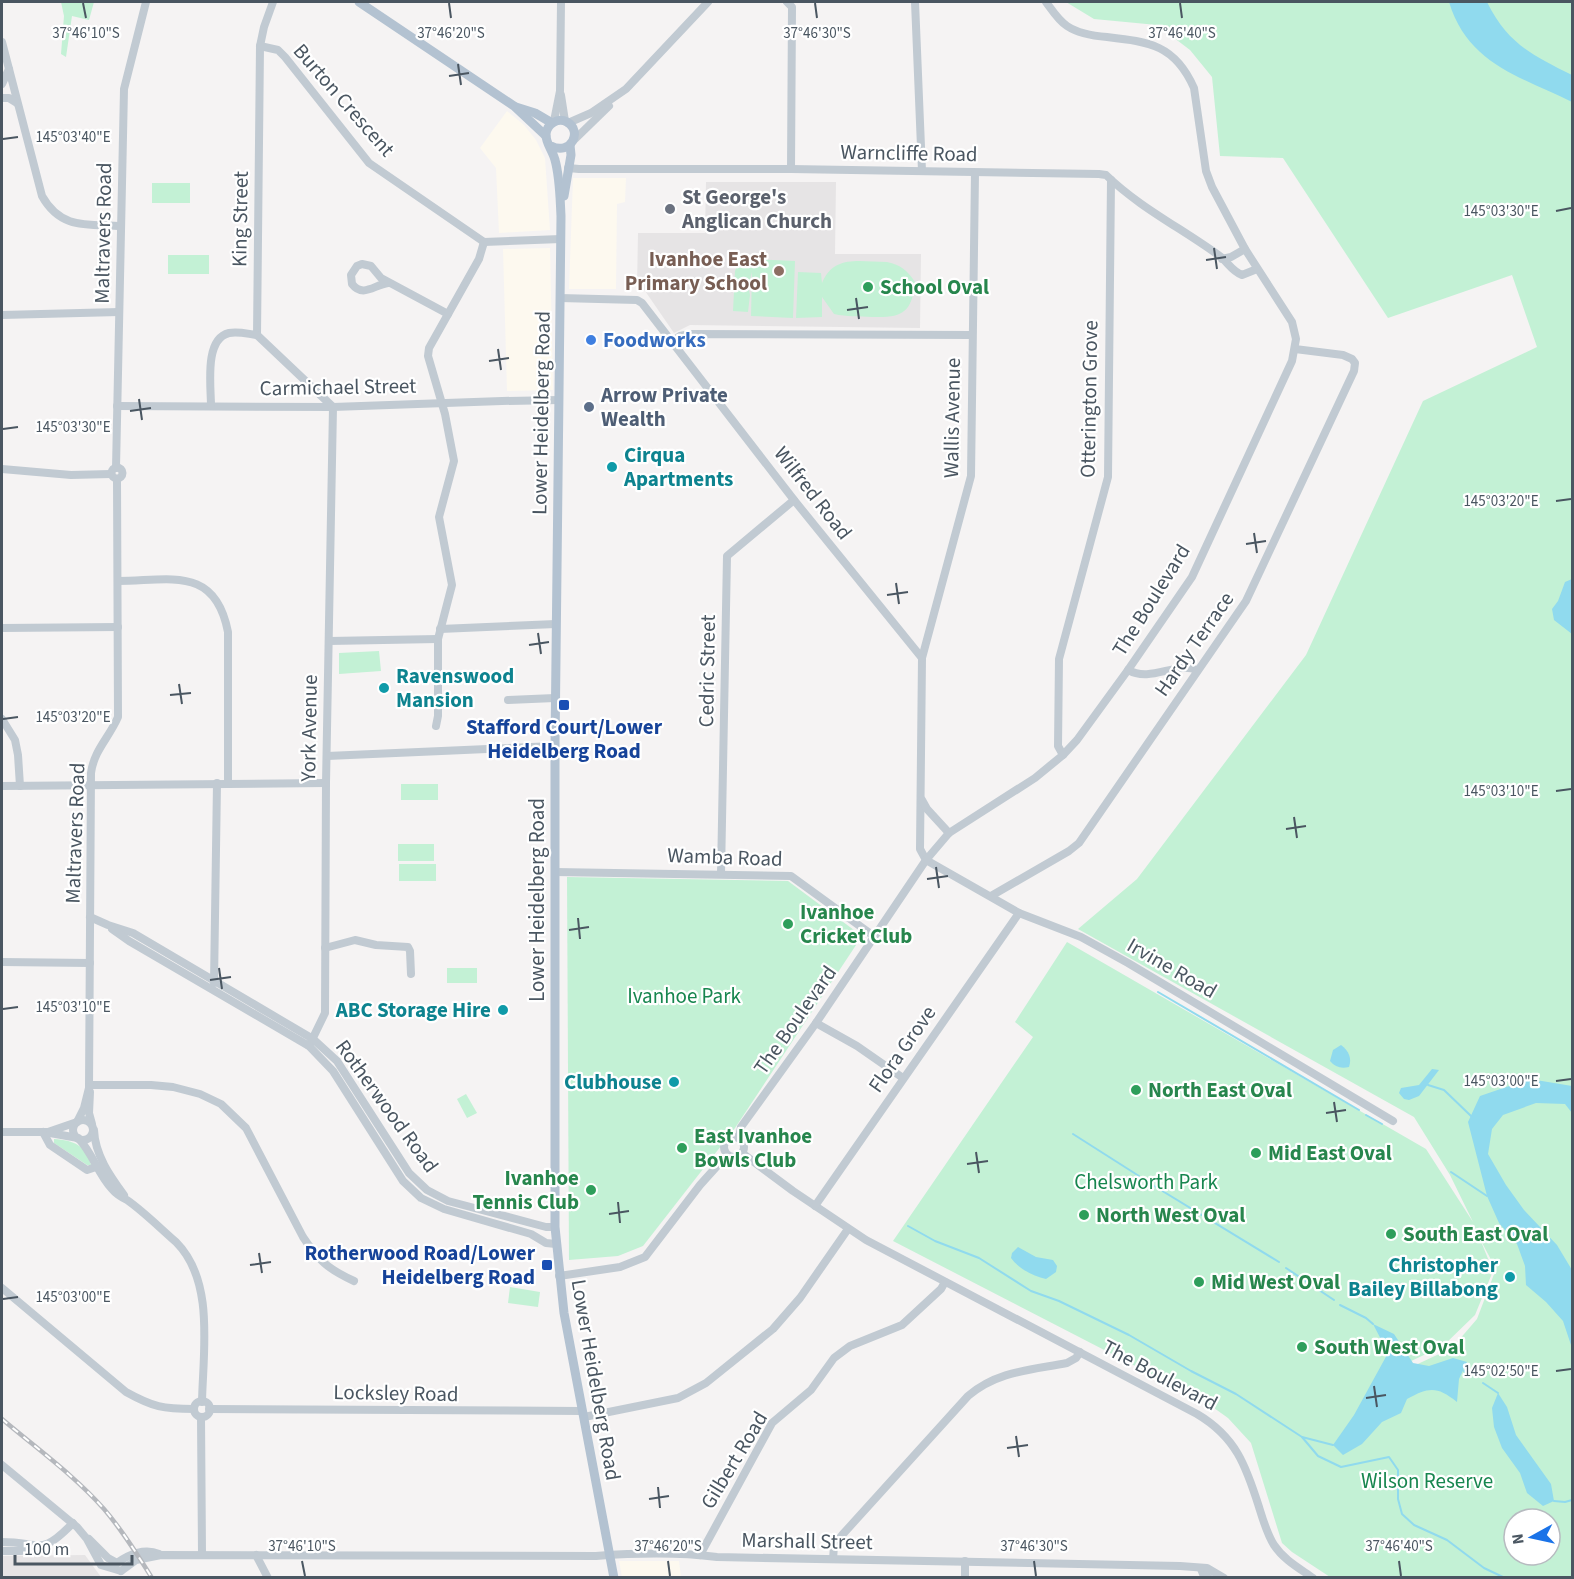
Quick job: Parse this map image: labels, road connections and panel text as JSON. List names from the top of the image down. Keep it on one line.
{"streets":{"main road":["Lower Heidelberg Road"],"street":["Burton Crescent","Warncliffe Road","King Street","Maltravers Road","Carmichael Street","Otterington Grove","Wallis Avenue","Wilfred Road","The Boulevard","Hardy Terrace","Cedric Street","York Avenue","Wamba Road","Irvine Road","Flora Grove","Rotherwood Road","Locksley Road","Gilbert Road","Marshall Street"]},"crossings":[["Burton Crescent","King Street"],["Warncliffe Road","Otterington Grove"],["Warncliffe Road","Lower Heidelberg Road"],["Warncliffe Road","Wallis Avenue"],["Warncliffe Road","The Boulevard"],["Maltravers Road","Carmichael Street"],["Maltravers Road","Rotherwood Road"],["Maltravers Road","Locksley Road"],["Carmichael Street","Lower Heidelberg Road"],["Carmichael Street","York Avenue"],["Otterington Grove","The Boulevard"],["Lower Heidelberg Road","Wilfred Road"],["Lower Heidelberg Road","Wamba Road"],["Lower Heidelberg Road","Rotherwood Road"],["Lower Heidelberg Road","Locksley Road"],["Lower Heidelberg Road","Marshall Street"],["Wallis Avenue","Wilfred Road"],["Wilfred Road","Cedric Street"],["The Boulevard","Hardy Terrace"],["The Boulevard","Wamba Road"],["The Boulevard","Irvine Road"],["The Boulevard","Flora Grove"],["The Boulevard","Locksley Road"],["The Boulevard","Gilbert Road"],["Hardy Terrace","Irvine Road"],["Cedric Street","Wamba Road"],["York Avenue","Rotherwood Road"],["Irvine Road","Flora Grove"],["Gilbert Road","Marshall Street"]],"parks":["Ivanhoe Park","Chelsworth Park","Wilson Reserve"],"places":{"other":["St George's Anglican Church","Ivanhoe East Primary School","School Oval","Foodworks","Arrow Private Wealth","Cirqua Apartments","Ravenswood Mansion","Ivanhoe Cricket Club","ABC Storage Hire","Clubhouse","North East Oval","East Ivanhoe Bowls Club","Mid East Oval","Ivanhoe Tennis Club","North West Oval","South East Oval","Christopher Bailey Billabong","Mid West Oval","South West Oval"],"transit":["Stafford Court/Lower Heidelberg Road","Rotherwood Road/Lower Heidelberg Road"]},"scale_bar":"100 m","north":"left","coordinates":["37°46'10\"S","37°46'20\"S","37°46'30\"S","37°46'40\"S","145°03'40\"E","145°03'30\"E","145°03'20\"E","145°03'10\"E","145°03'00\"E","145°02'50\"E"]}
